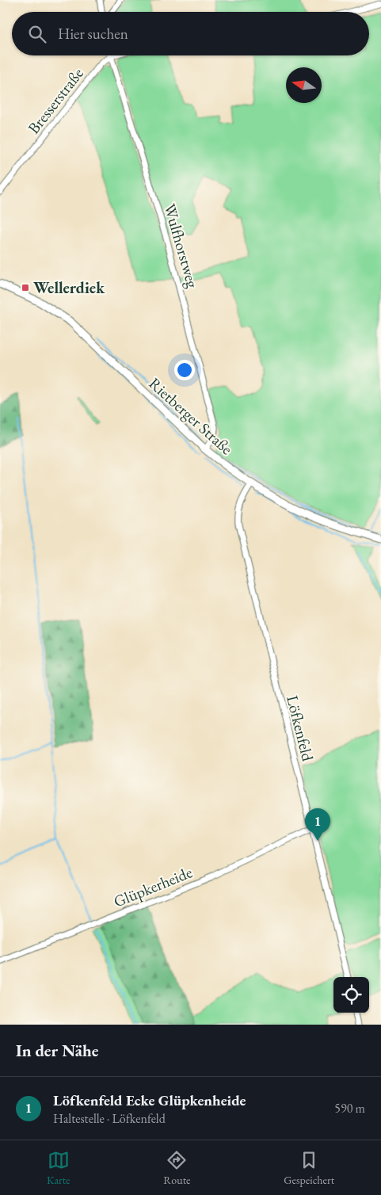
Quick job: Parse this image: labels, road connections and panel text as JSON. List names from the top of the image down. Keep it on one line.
{"streets":{"main road":["Rietberger Straße"],"street":["Bresserstraße","Wulfhorstweg","Löfkenfeld","Glüpkerheide"]},"crossings":[["Bresserstraße","Wulfhorstweg"],["Wulfhorstweg","Rietberger Straße"],["Rietberger Straße","Löfkenfeld"],["Löfkenfeld","Glüpkerheide"]],"places":{"transit":["Wellerdiek"]},"north":"left","page":{"search":"Hier suchen","pins":"1","heading":"In der Nähe","list":[{"mark":"1","name":"Löfkenfeld Ecke Glüpkenheide","note":"Haltestelle · Löfkenfeld","value":"590 m"}],"nav":["Karte","Route","Gespeichert"]}}
